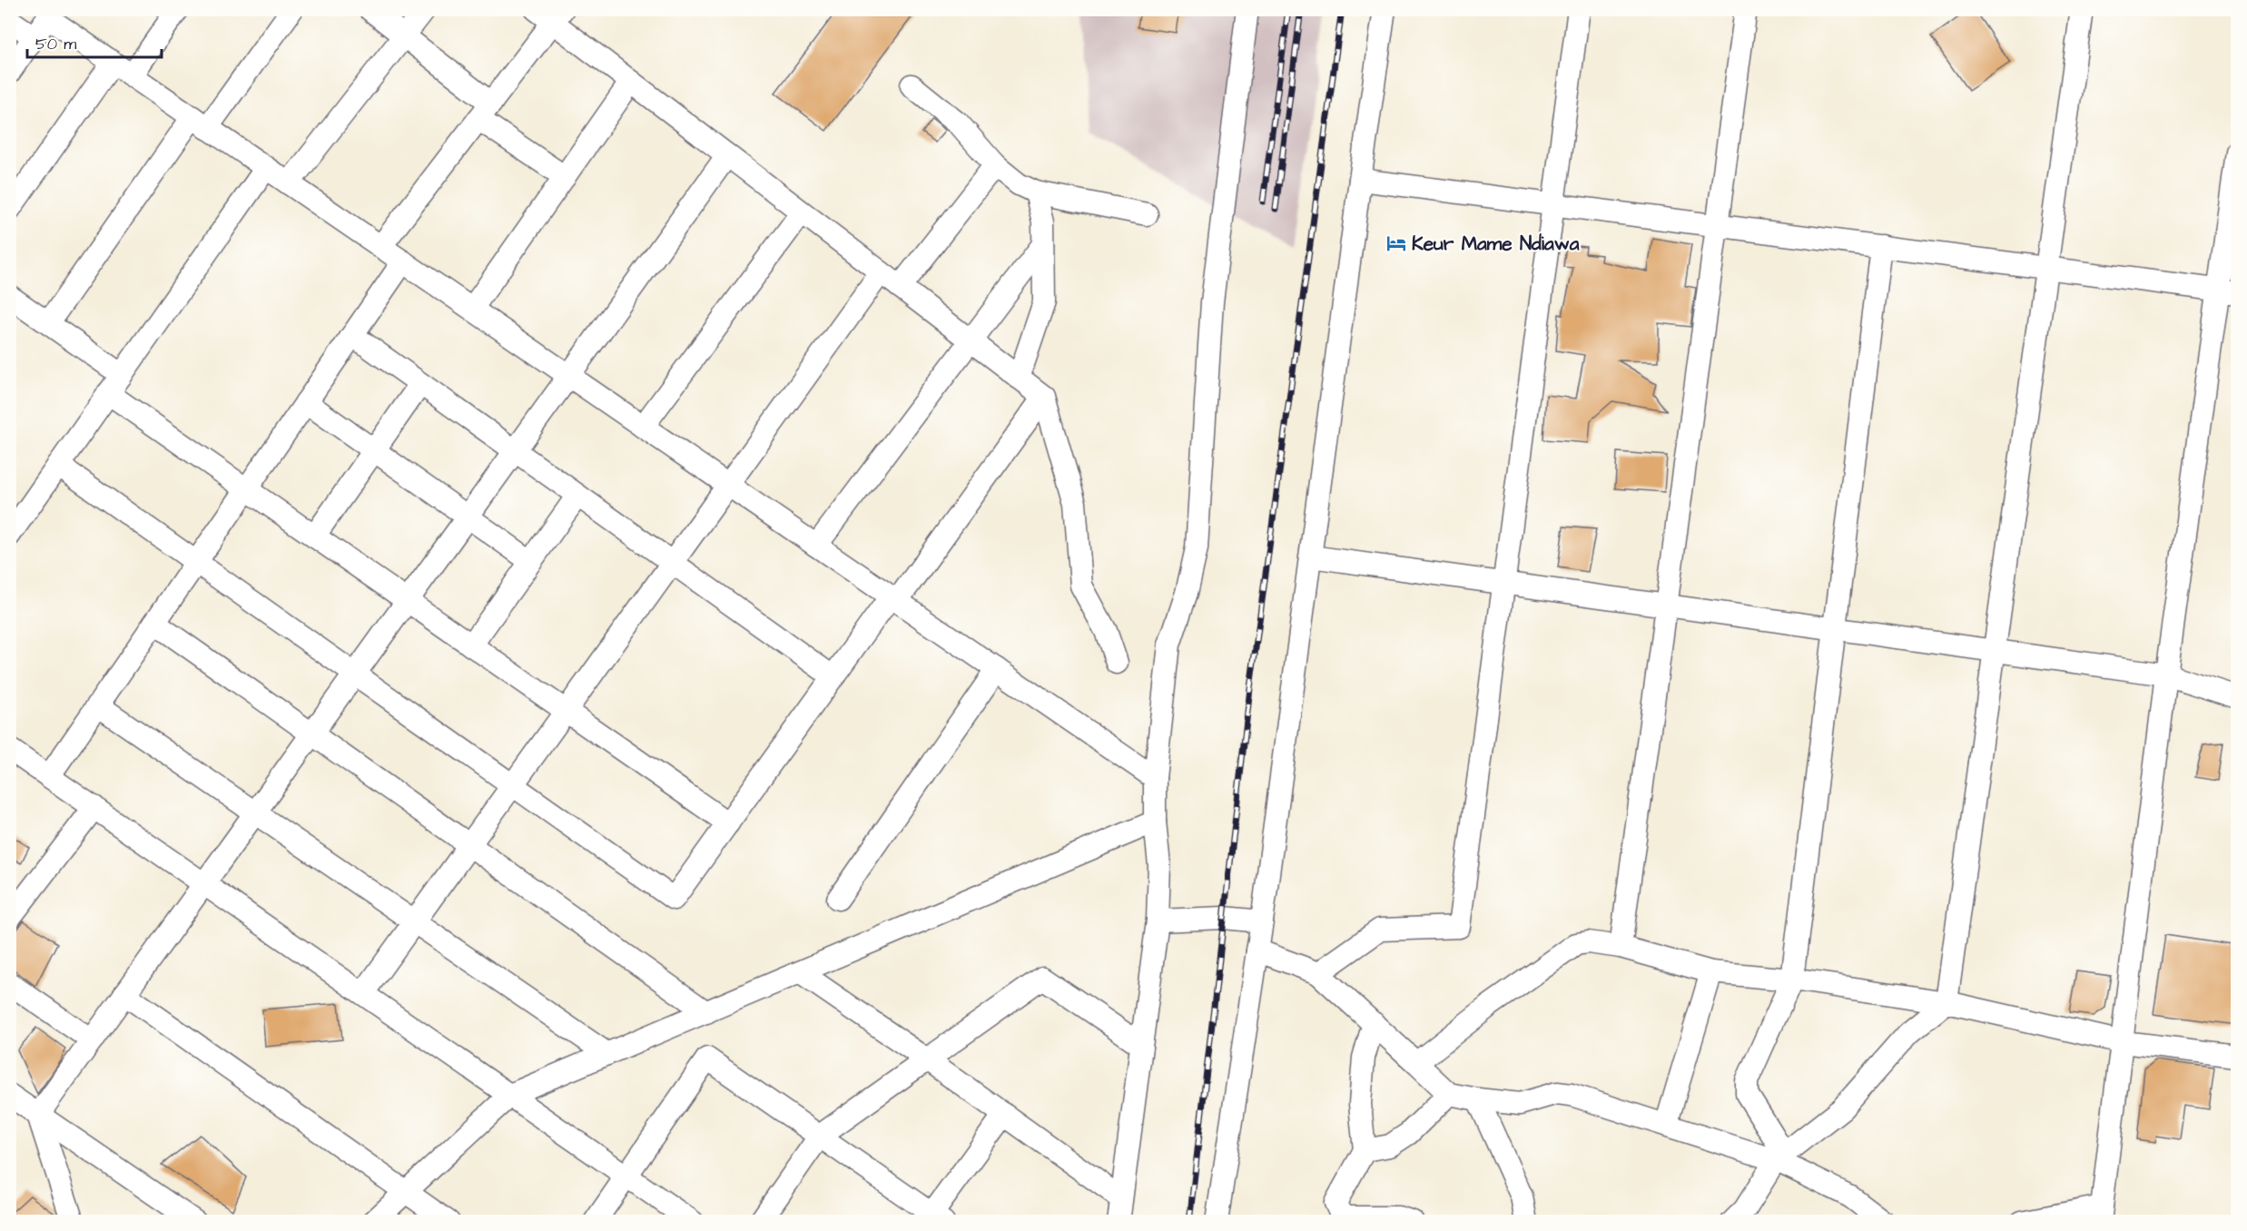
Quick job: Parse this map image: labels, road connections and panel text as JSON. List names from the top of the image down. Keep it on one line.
{"places":{"hotel":["Keur Mame Ndiawa"]},"scale_bar":"50 m"}
